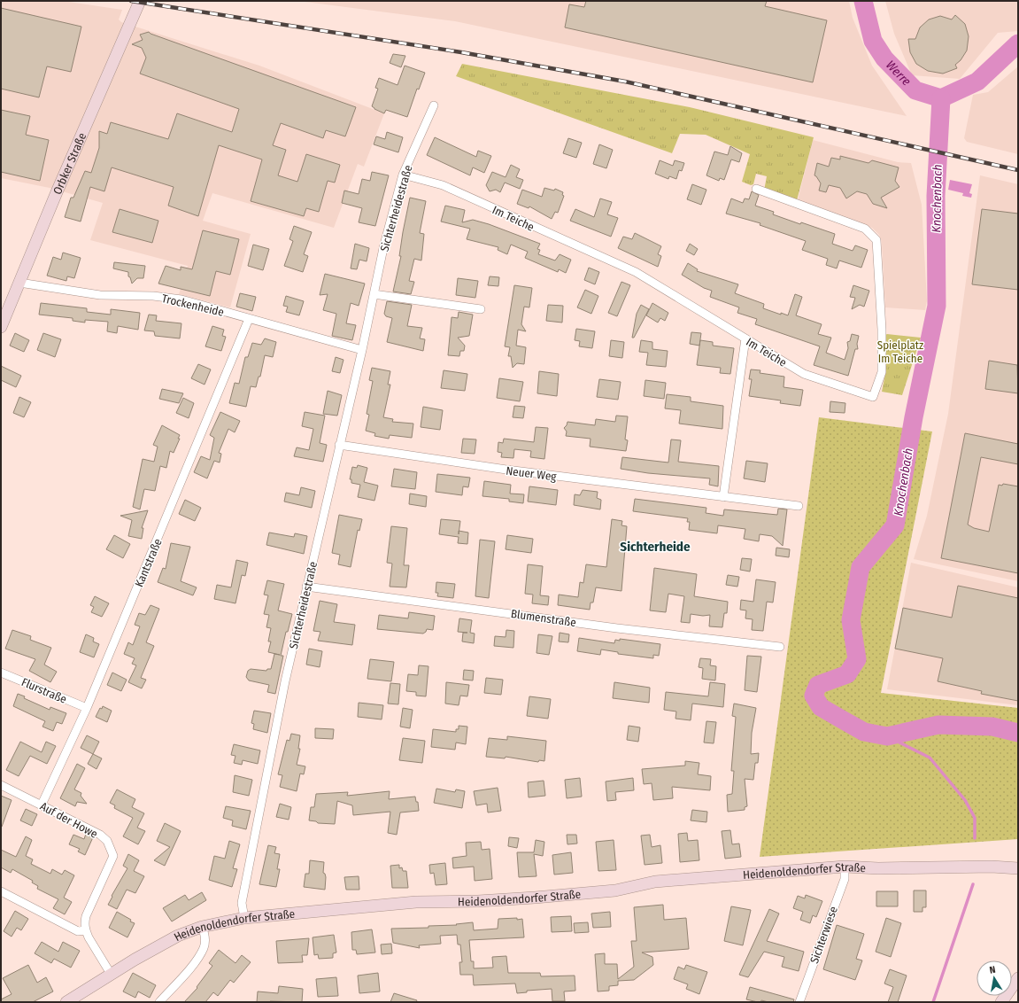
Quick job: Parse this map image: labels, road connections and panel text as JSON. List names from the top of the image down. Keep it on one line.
{"streets":{"street":["Orbker Straße","Sichterheidestraße","Im Teiche","Trockenheide","Neuer Weg","Kantstraße","Blumenstraße","Flurstraße","Auf der Howe","Heidenoldendorfer Straße","Sichterwiese"]},"crossings":[["Orbker Straße","Trockenheide"],["Sichterheidestraße","Im Teiche"],["Sichterheidestraße","Trockenheide"],["Sichterheidestraße","Neuer Weg"],["Sichterheidestraße","Blumenstraße"],["Sichterheidestraße","Heidenoldendorfer Straße"],["Trockenheide","Kantstraße"],["Kantstraße","Flurstraße"],["Kantstraße","Auf der Howe"],["Heidenoldendorfer Straße","Sichterwiese"]],"districts":["Sichterheide"],"water":["Werre","Knochenbach"],"parks":["Spielplatz Im Teiche"],"north":"top"}
